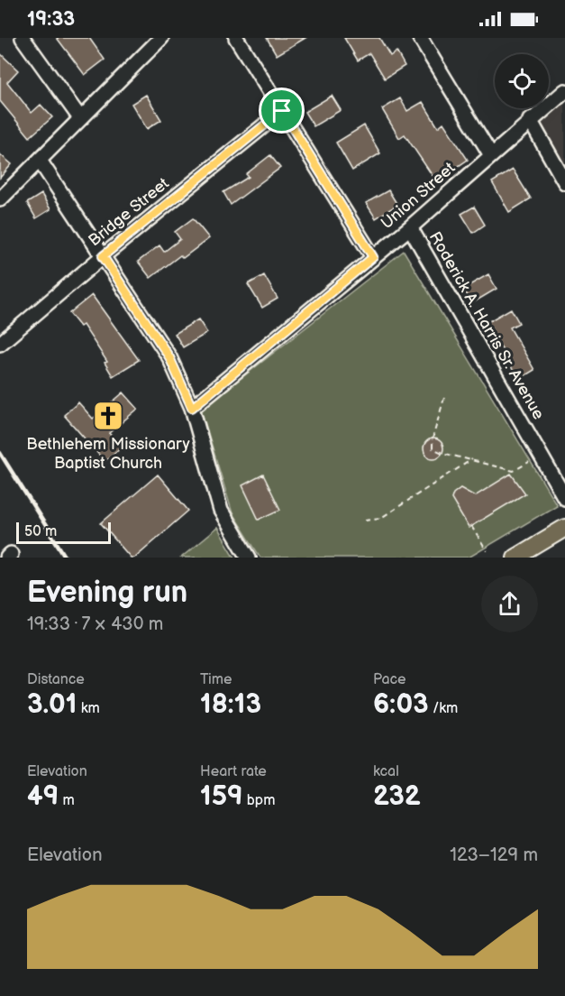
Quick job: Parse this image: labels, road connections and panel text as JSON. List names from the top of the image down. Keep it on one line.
{"streets":{"street":["Union Street","Bridge Street","Roderick A. Harris Sr. Avenue"]},"crossings":[["Union Street","Roderick A. Harris Sr. Avenue"]],"places":{"church":["Bethlehem Missionary Baptist Church"]},"scale_bar":"50 m","page":{"status":"19:33","scale":"50 m","heading":["Evening run","19:33 · 7 × 430 m"],"stats":[["Distance","3.01 km"],["Time","18:13"],["Pace","6:03 /km"],["Elevation","49 m"],["Heart rate","159 bpm"],["kcal","232"]],"chart":["Elevation","123–129 m"]}}
